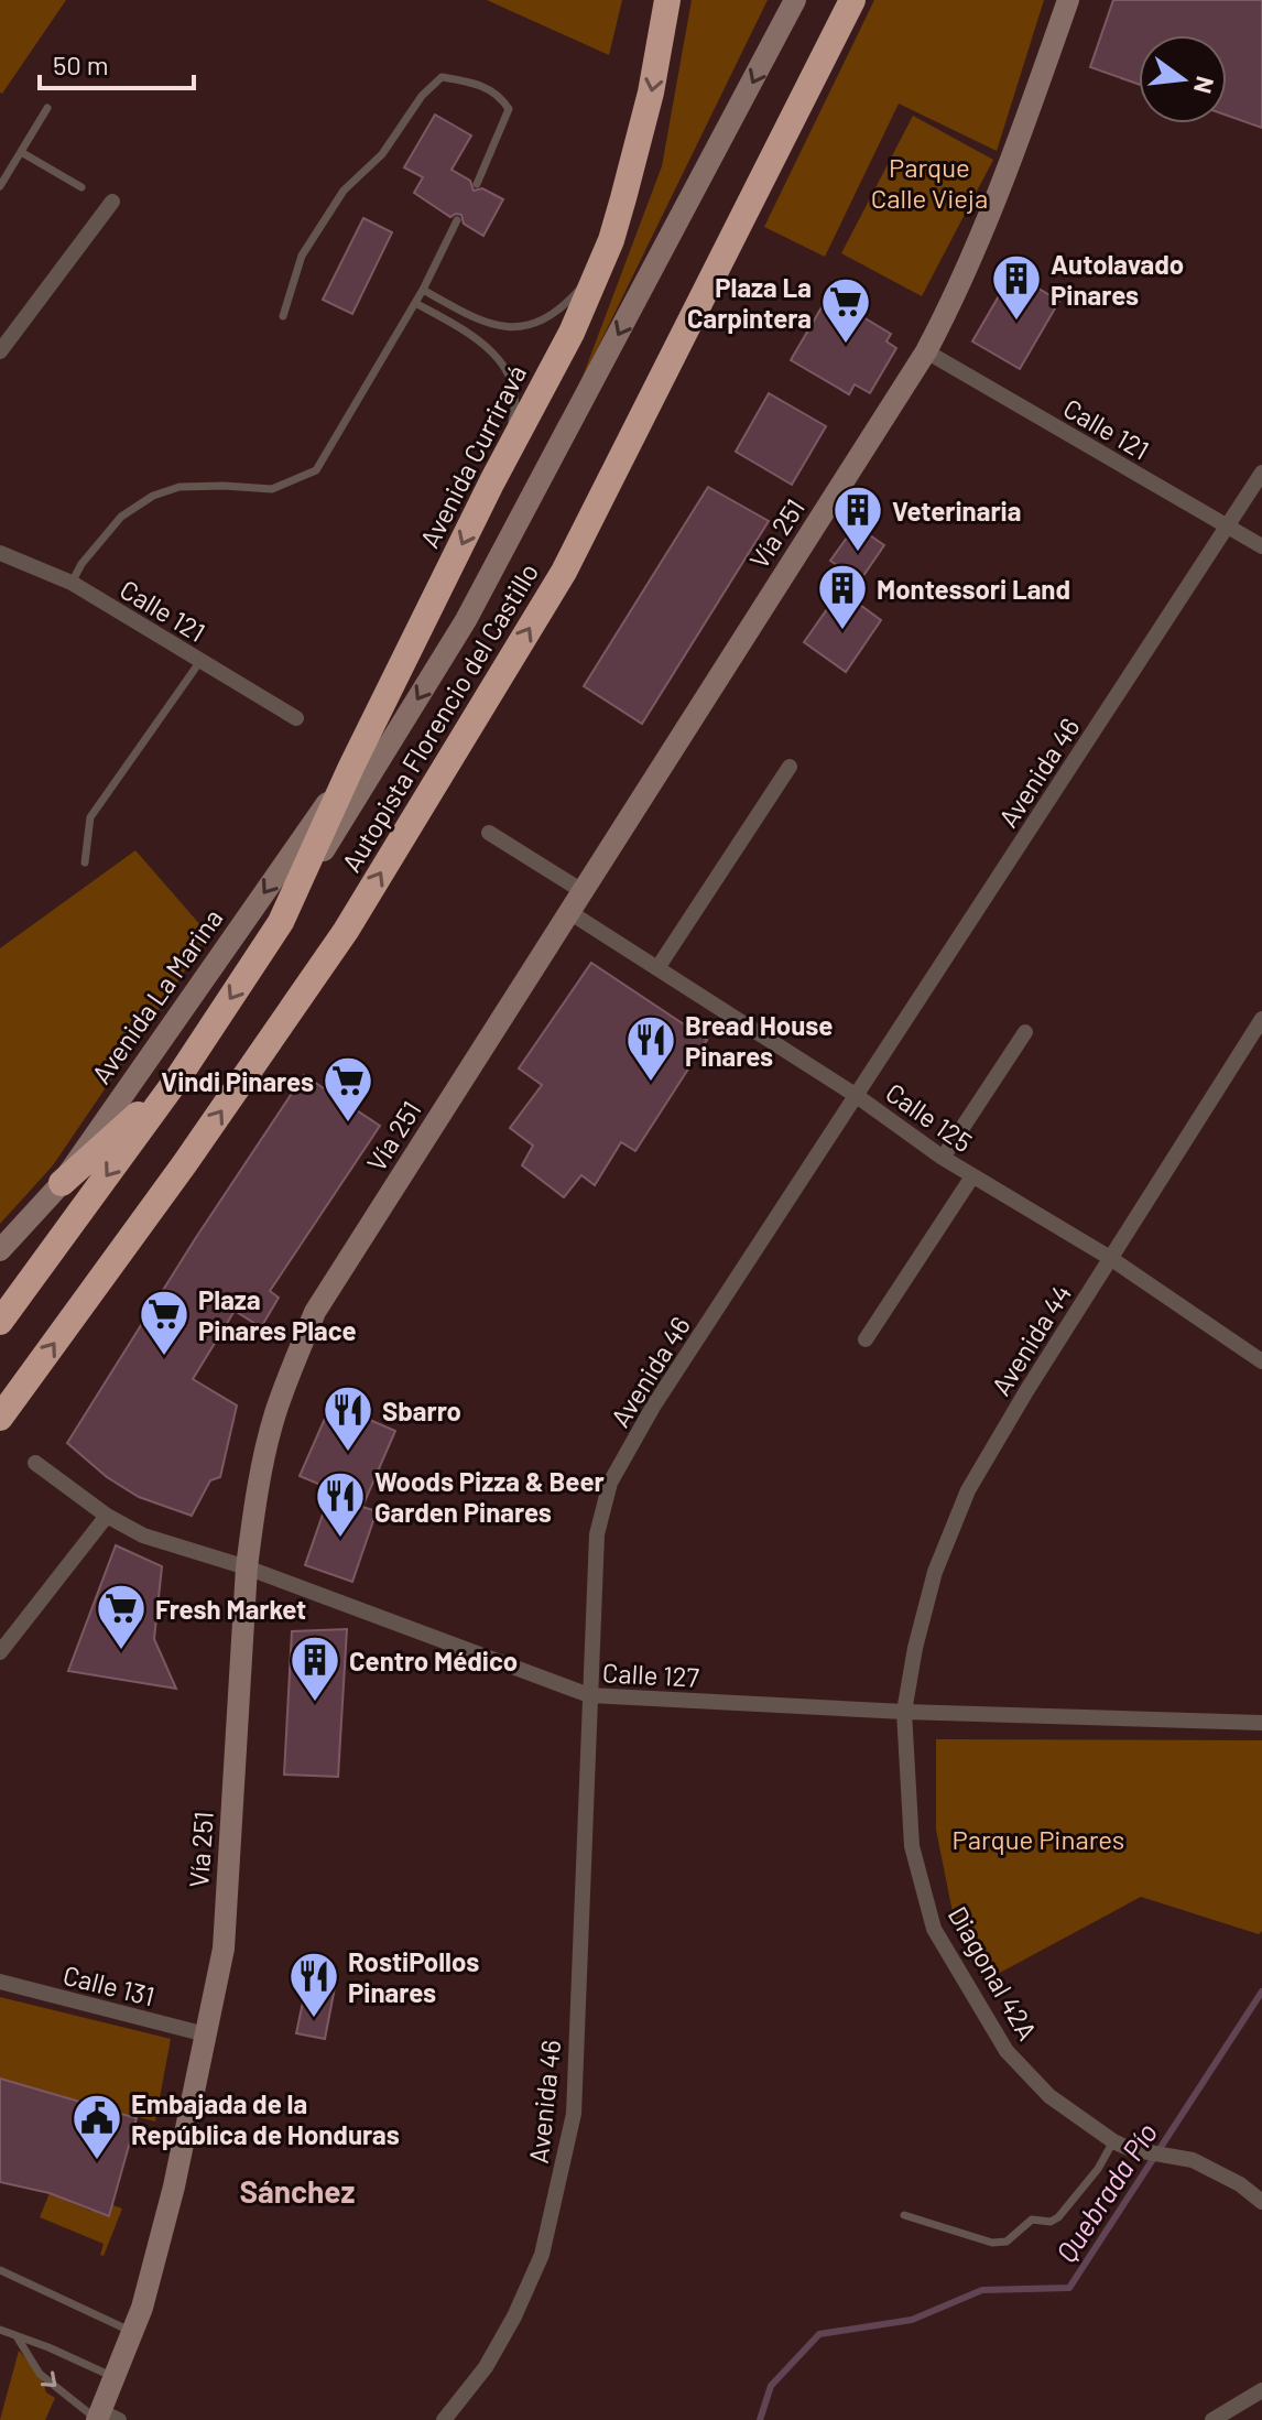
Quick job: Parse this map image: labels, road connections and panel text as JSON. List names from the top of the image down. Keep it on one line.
{"streets":{"highway":["Avenida Curriravá","Autopista Florencio del Castillo"],"main road":["Vía 251","Avenida La Marina"],"street":["Calle 121","Avenida 46","Calle 125","Avenida 44","Calle 127","Diagonal 42A","Calle 131"]},"crossings":[["Calle 121","Vía 251"],["Calle 121","Avenida 46"],["Avenida Curriravá","Autopista Florencio del Castillo"],["Avenida Curriravá","Avenida La Marina"],["Vía 251","Calle 125"],["Vía 251","Calle 127"],["Vía 251","Calle 131"],["Avenida 46","Calle 125"],["Avenida 46","Calle 127"],["Calle 125","Avenida 44"],["Avenida 44","Calle 127"],["Avenida 44","Diagonal 42A"],["Calle 127","Diagonal 42A"]],"one_way":["Avenida Curriravá","Avenida La Marina"],"districts":["Sánchez"],"water":["Quebrada Pío"],"parks":["Parque Calle Vieja","Parque Pinares"],"places":{"building":["Autolavado Pinares","Veterinaria","Montessori Land","Centro Médico"],"supermarket":["Plaza La Carpintera","Vindi Pinares","Plaza Pinares Place","Fresh Market"],"restaurant":["Bread House Pinares","Sbarro","Woods Pizza & Beer Garden Pinares","RostiPollos Pinares"],"public building":["Embajada de la República de Honduras"]},"scale_bar":"50 m","north":"right"}
